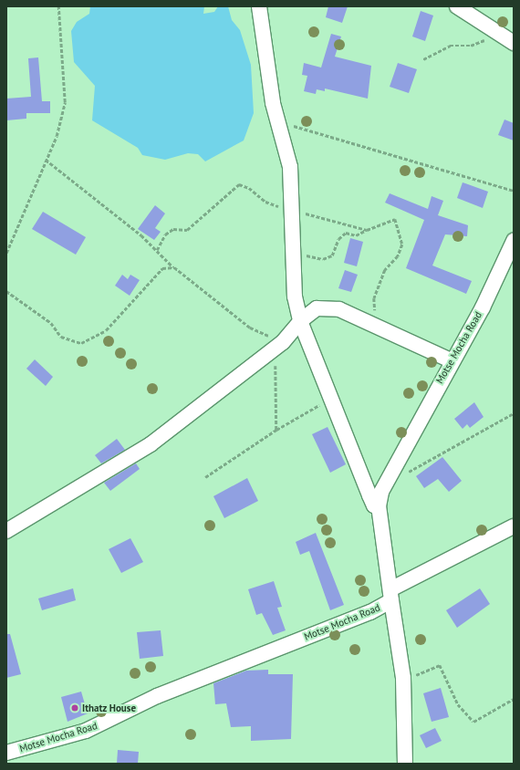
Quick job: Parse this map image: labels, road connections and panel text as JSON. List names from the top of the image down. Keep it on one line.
{"streets":{"street":["Motse Mocha Road"]},"places":["Ithatz House"]}
